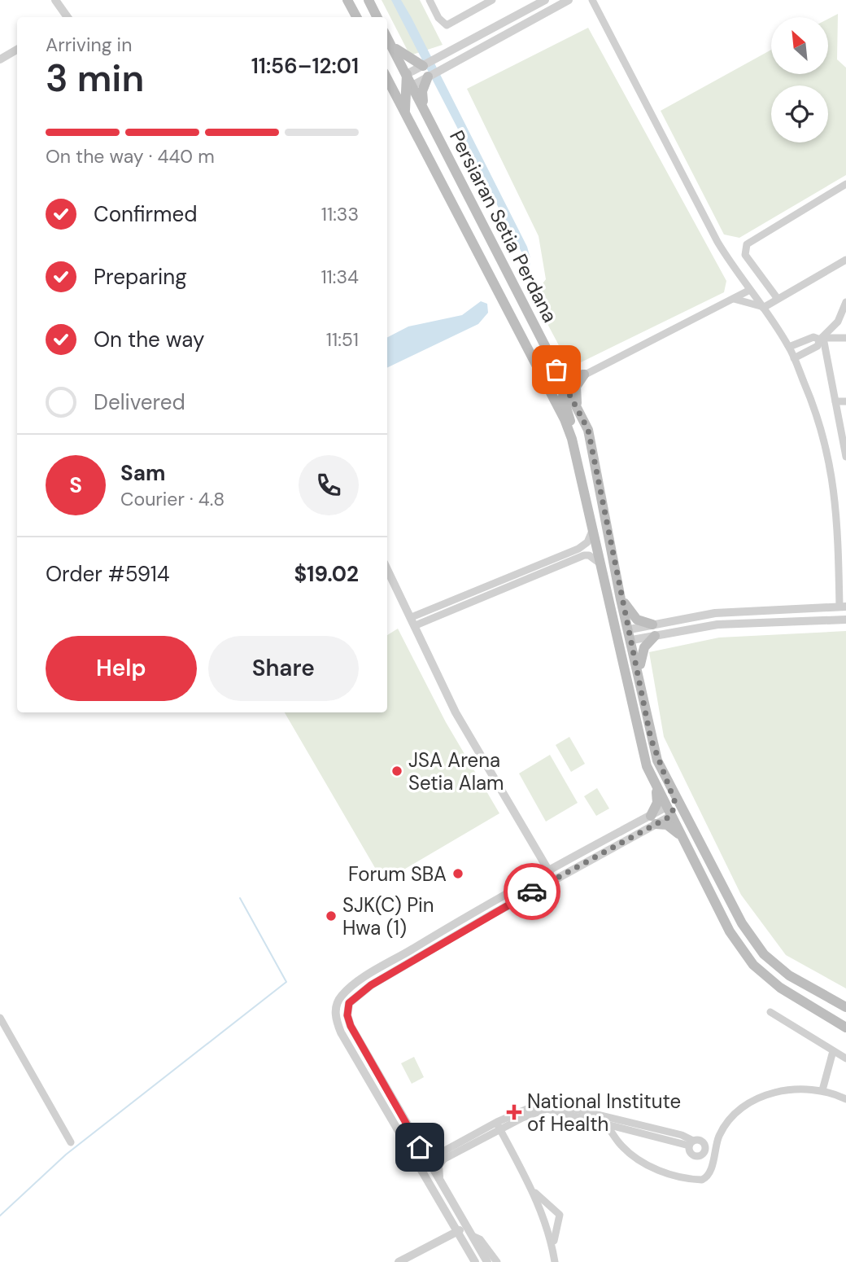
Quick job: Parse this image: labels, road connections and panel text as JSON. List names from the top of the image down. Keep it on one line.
{"streets":{"main road":["Persiaran Setia Perdana"]},"places":{"other":["JSA Arena Setia Alam","Forum SBA","SJK(C) Pin Hwa (1)"],"health":["National Institute of Health"]},"north":"top left","page":{"heading":["3 min","Arriving in","11:56–12:01"],"panel":["Sam","Courier · 4.8","Order #5914","$19.02"],"bar":"On the way · 440 m","list":[["Confirmed","11:33"],["Preparing","11:34"],["On the way","11:51"],"Delivered"],"round":"S","buttons":["Help","Share"]}}
